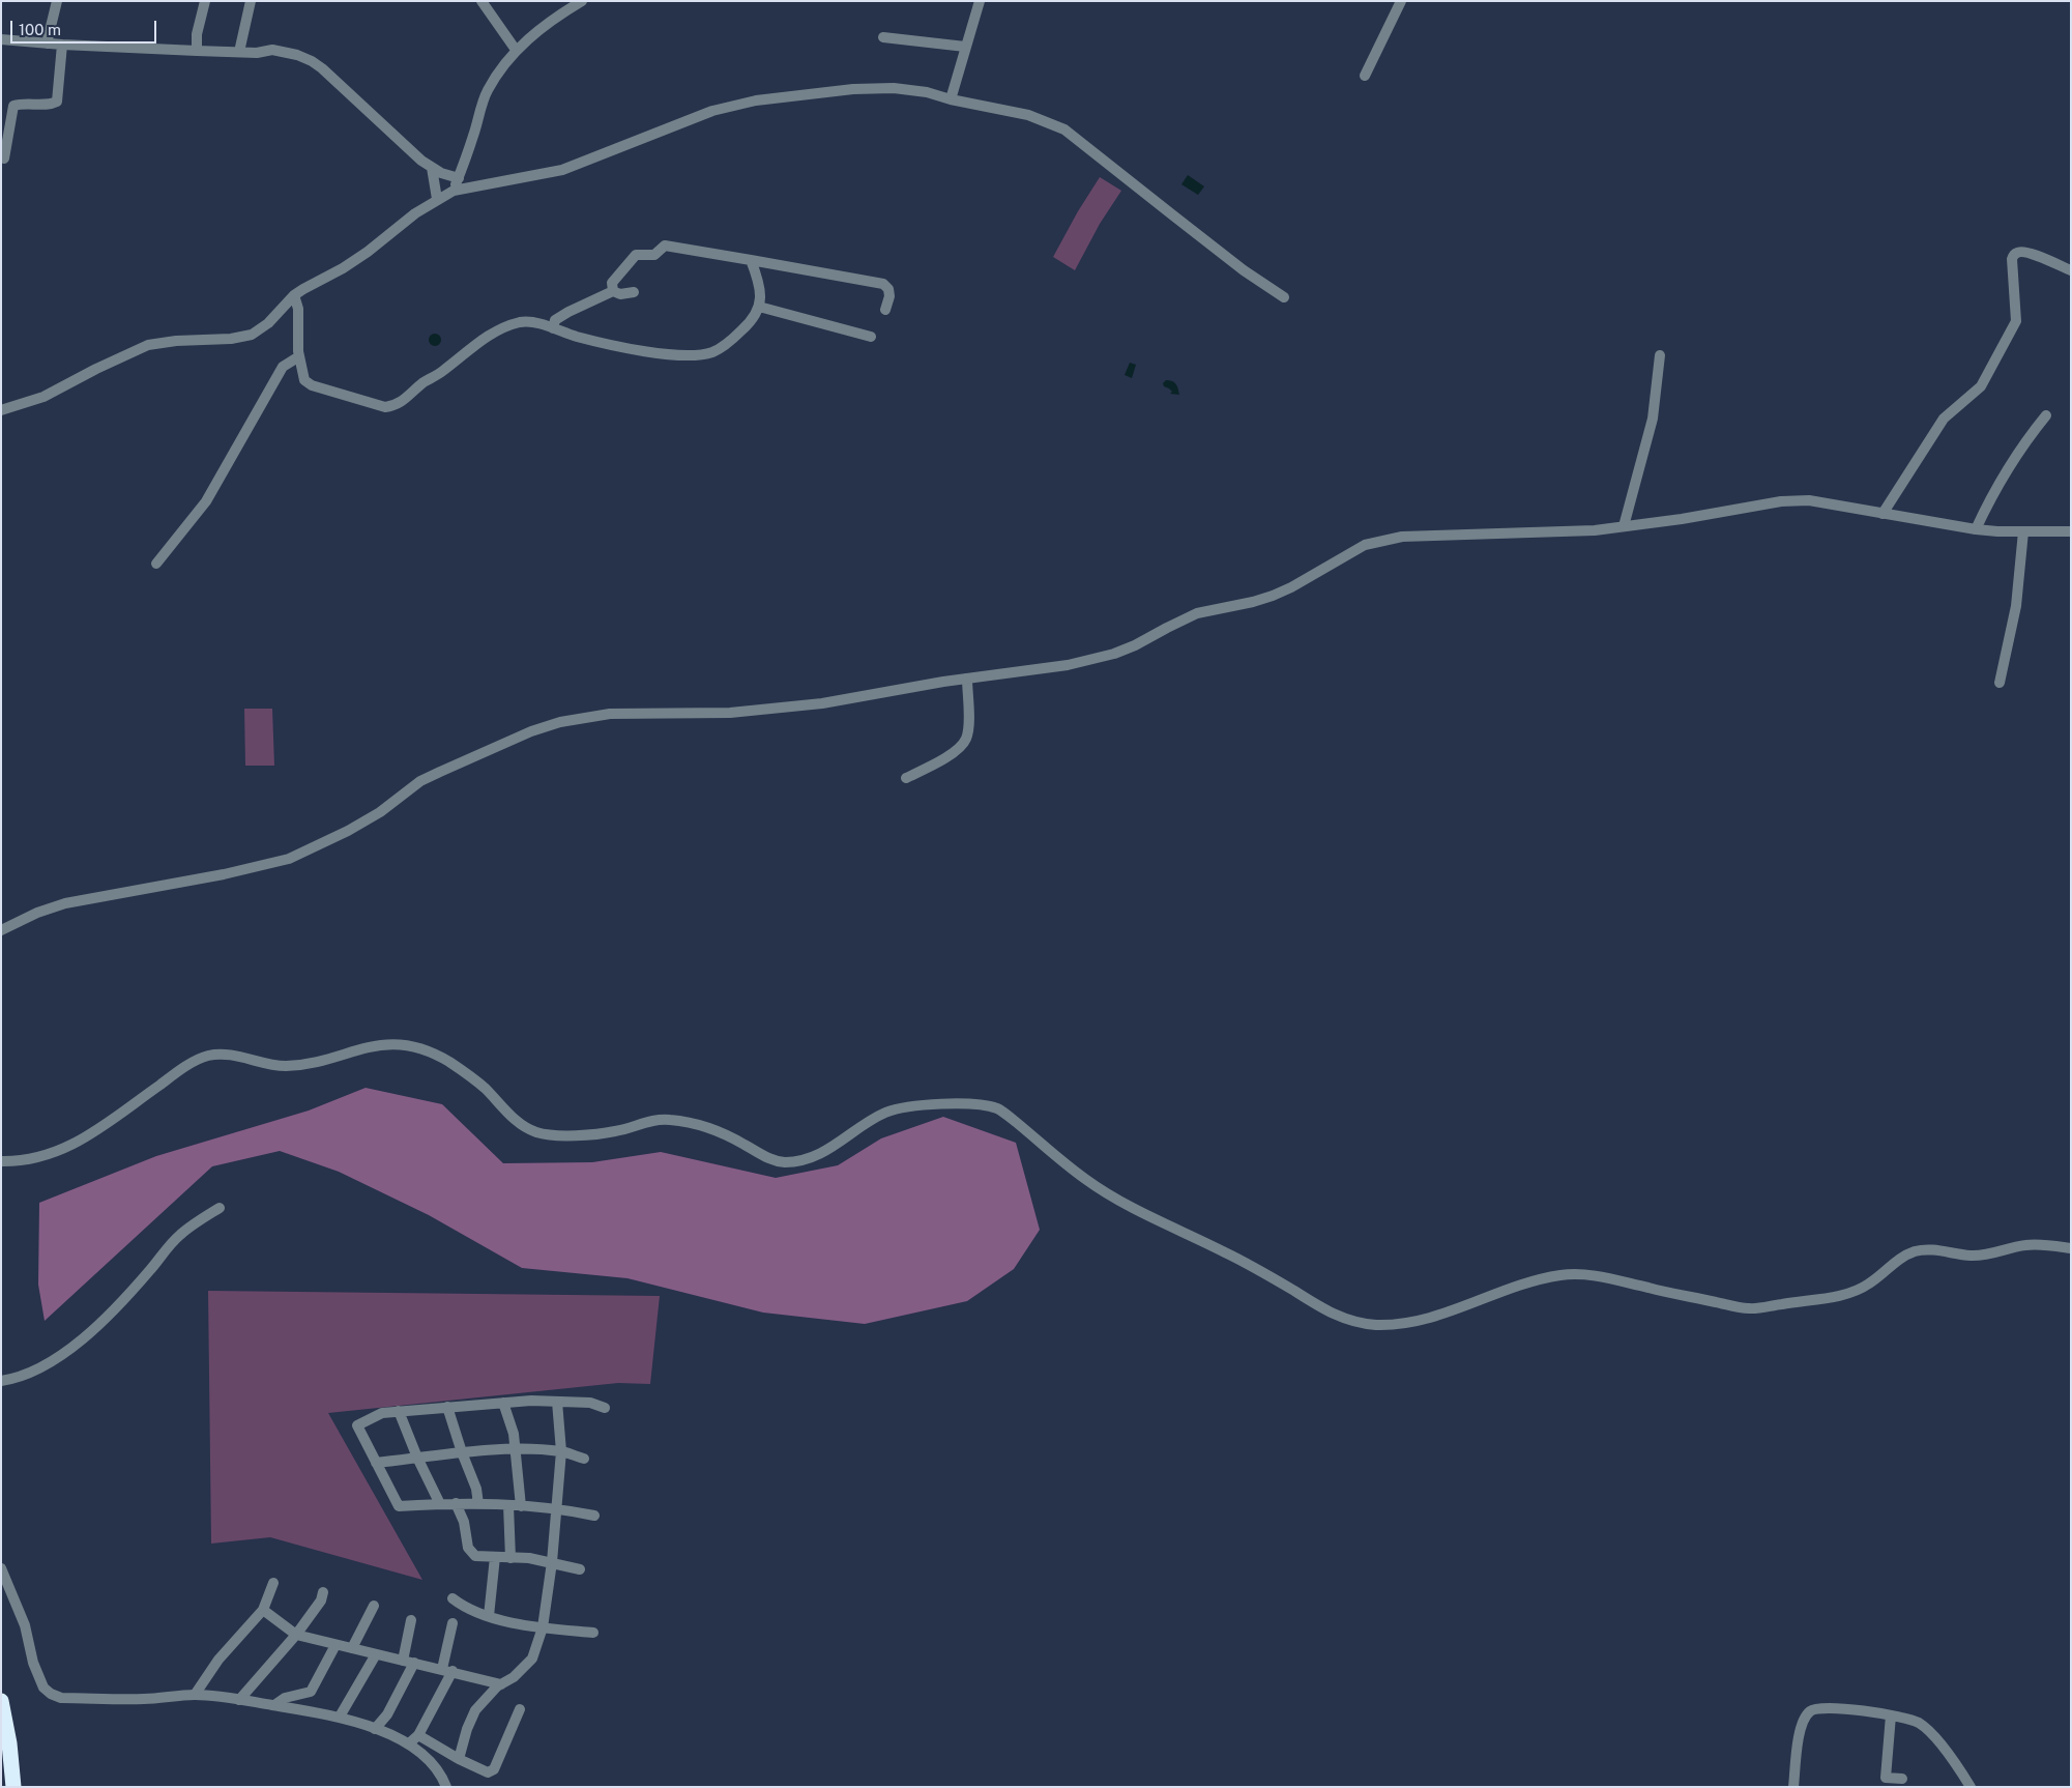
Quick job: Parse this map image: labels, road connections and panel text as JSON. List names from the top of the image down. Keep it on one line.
{"scale_bar":"100 m"}
